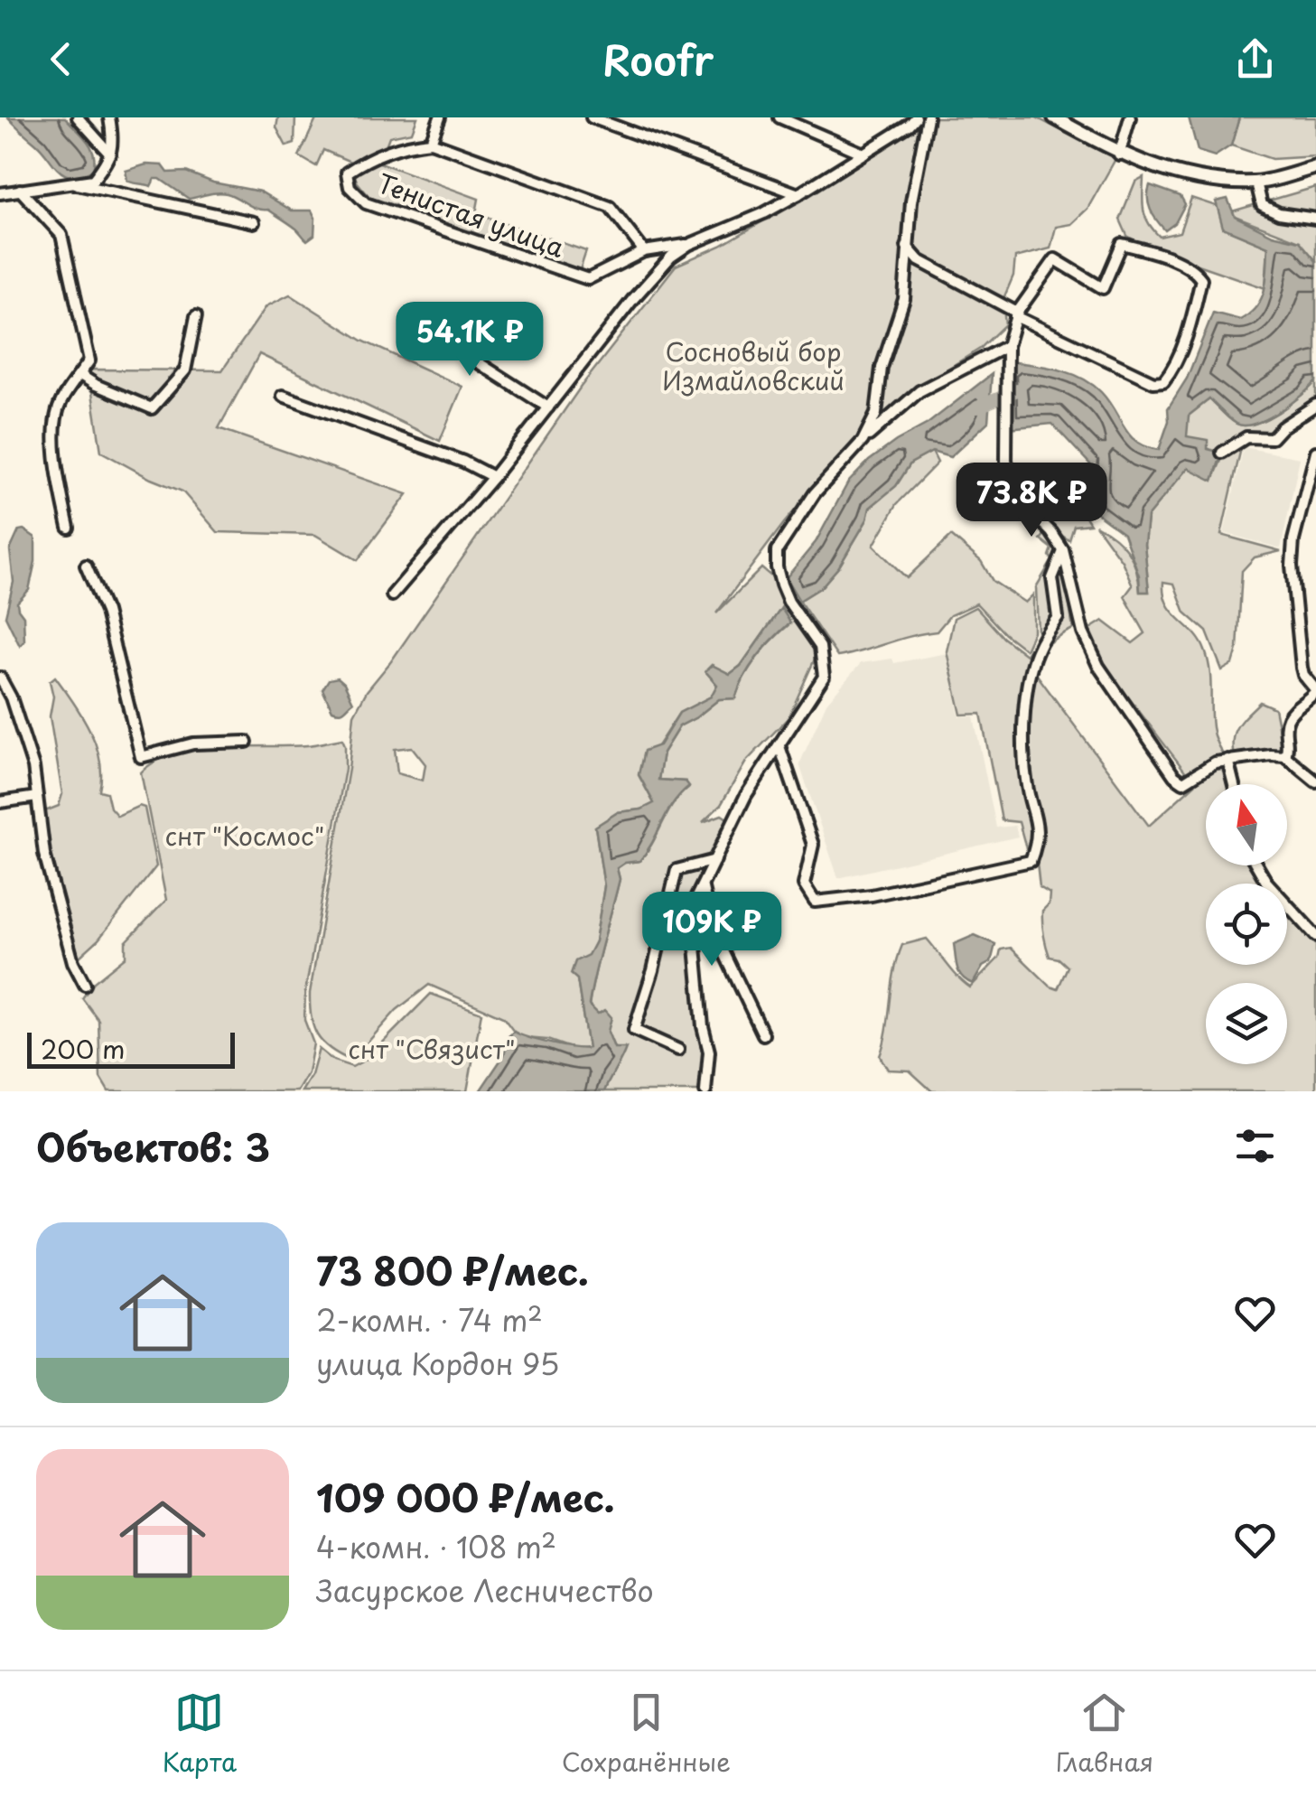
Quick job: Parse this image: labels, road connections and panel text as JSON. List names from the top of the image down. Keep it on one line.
{"streets":{"street":["Тенистая улица"]},"parks":["Сосновый бор Измайловский","снт \"Космос\"","снт \"Связист\""],"scale_bar":"200 m","north":"top","page":{"header":"Roofr","price":["54.1K ₽","73.8K ₽","109K ₽"],"scale":"200 m","heading":"Объектов: 3","list":[{"name":"73 800 ₽/мес.","note":"2-комн. · 74 m² · улица Кордон 95"},{"name":"109 000 ₽/мес.","note":"4-комн. · 108 m² · Засурское Лесничество"}],"tabs":["Карта","Сохранённые","Главная"]}}
